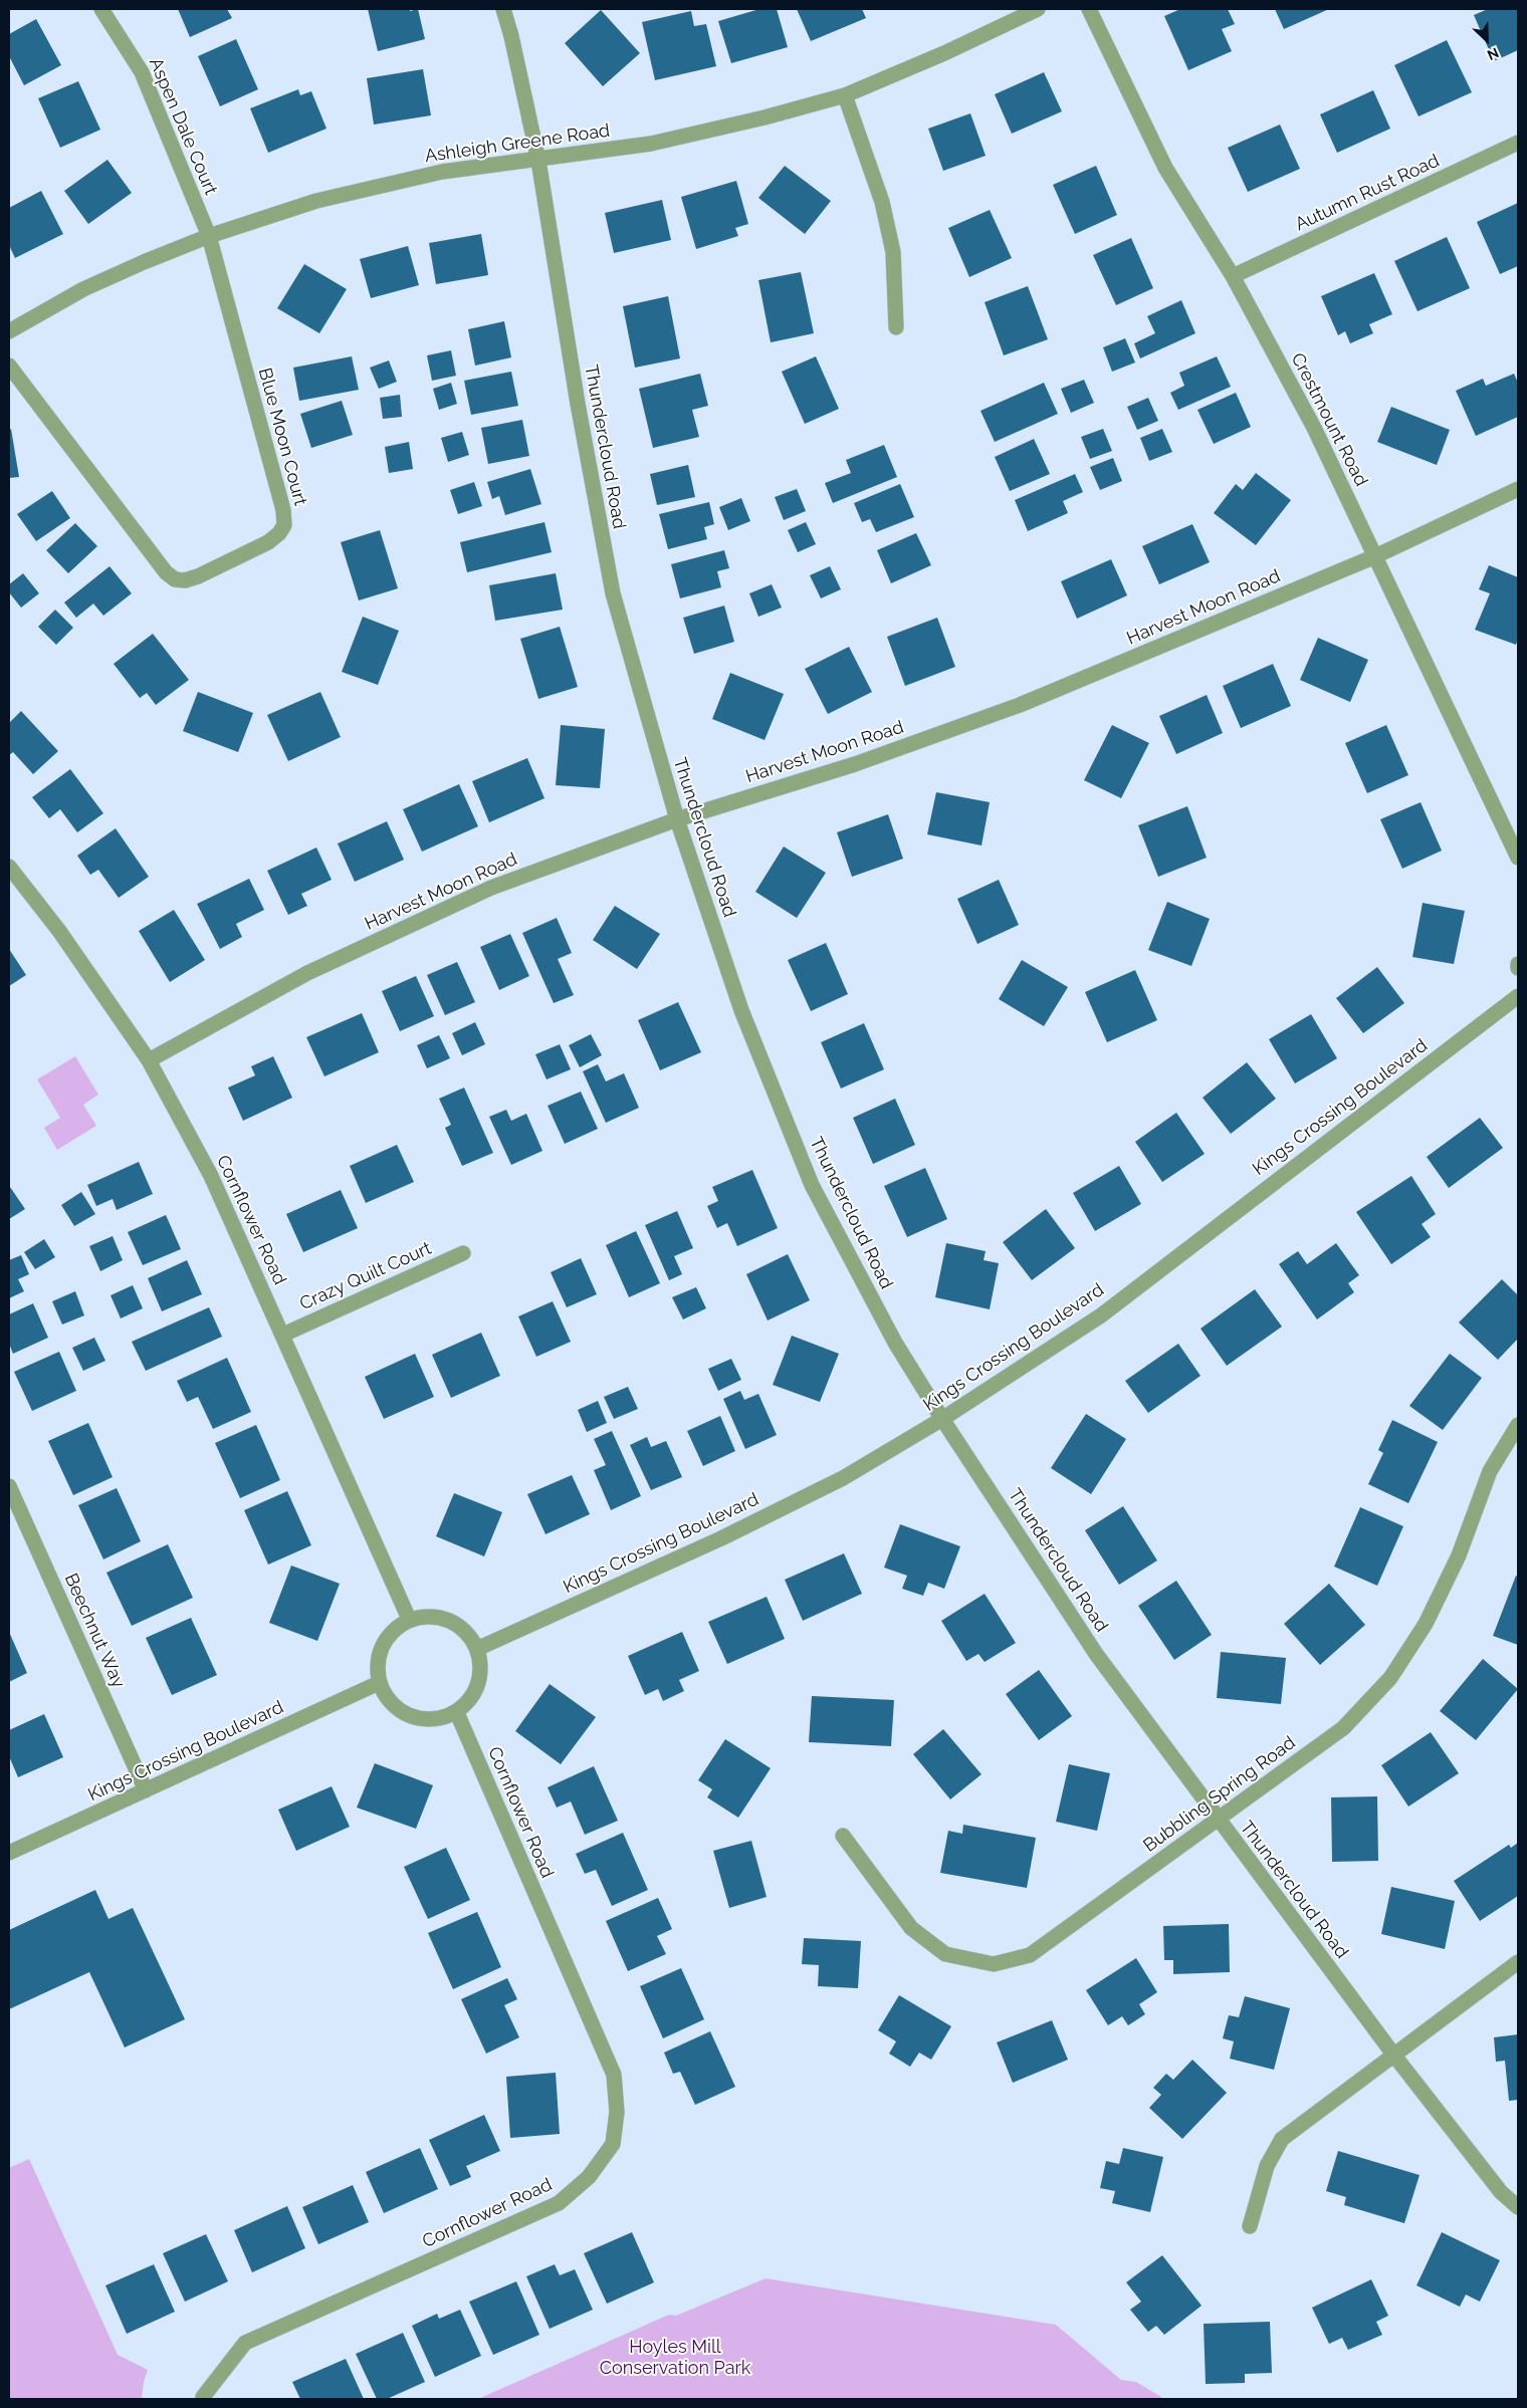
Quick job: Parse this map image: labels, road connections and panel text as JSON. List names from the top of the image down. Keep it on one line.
{"streets":{"street":["Aspen Dale Court","Ashleigh Greene Road","Autumn Rust Road","Crestmount Road","Blue Moon Court","Thundercloud Road","Harvest Moon Road","Kings Crossing Boulevard","Cornflower Road","Crazy Quilt Court","Beechnut Way","Bubbling Spring Road"]},"crossings":[["Aspen Dale Court","Ashleigh Greene Road"],["Aspen Dale Court","Blue Moon Court"],["Ashleigh Greene Road","Blue Moon Court"],["Ashleigh Greene Road","Thundercloud Road"],["Autumn Rust Road","Crestmount Road"],["Crestmount Road","Harvest Moon Road"],["Thundercloud Road","Harvest Moon Road"],["Thundercloud Road","Kings Crossing Boulevard"],["Thundercloud Road","Bubbling Spring Road"],["Harvest Moon Road","Cornflower Road"],["Kings Crossing Boulevard","Cornflower Road"],["Kings Crossing Boulevard","Beechnut Way"],["Cornflower Road","Crazy Quilt Court"]],"parks":["Hoyles Mill Conservation Park"],"north":"bottom right"}
